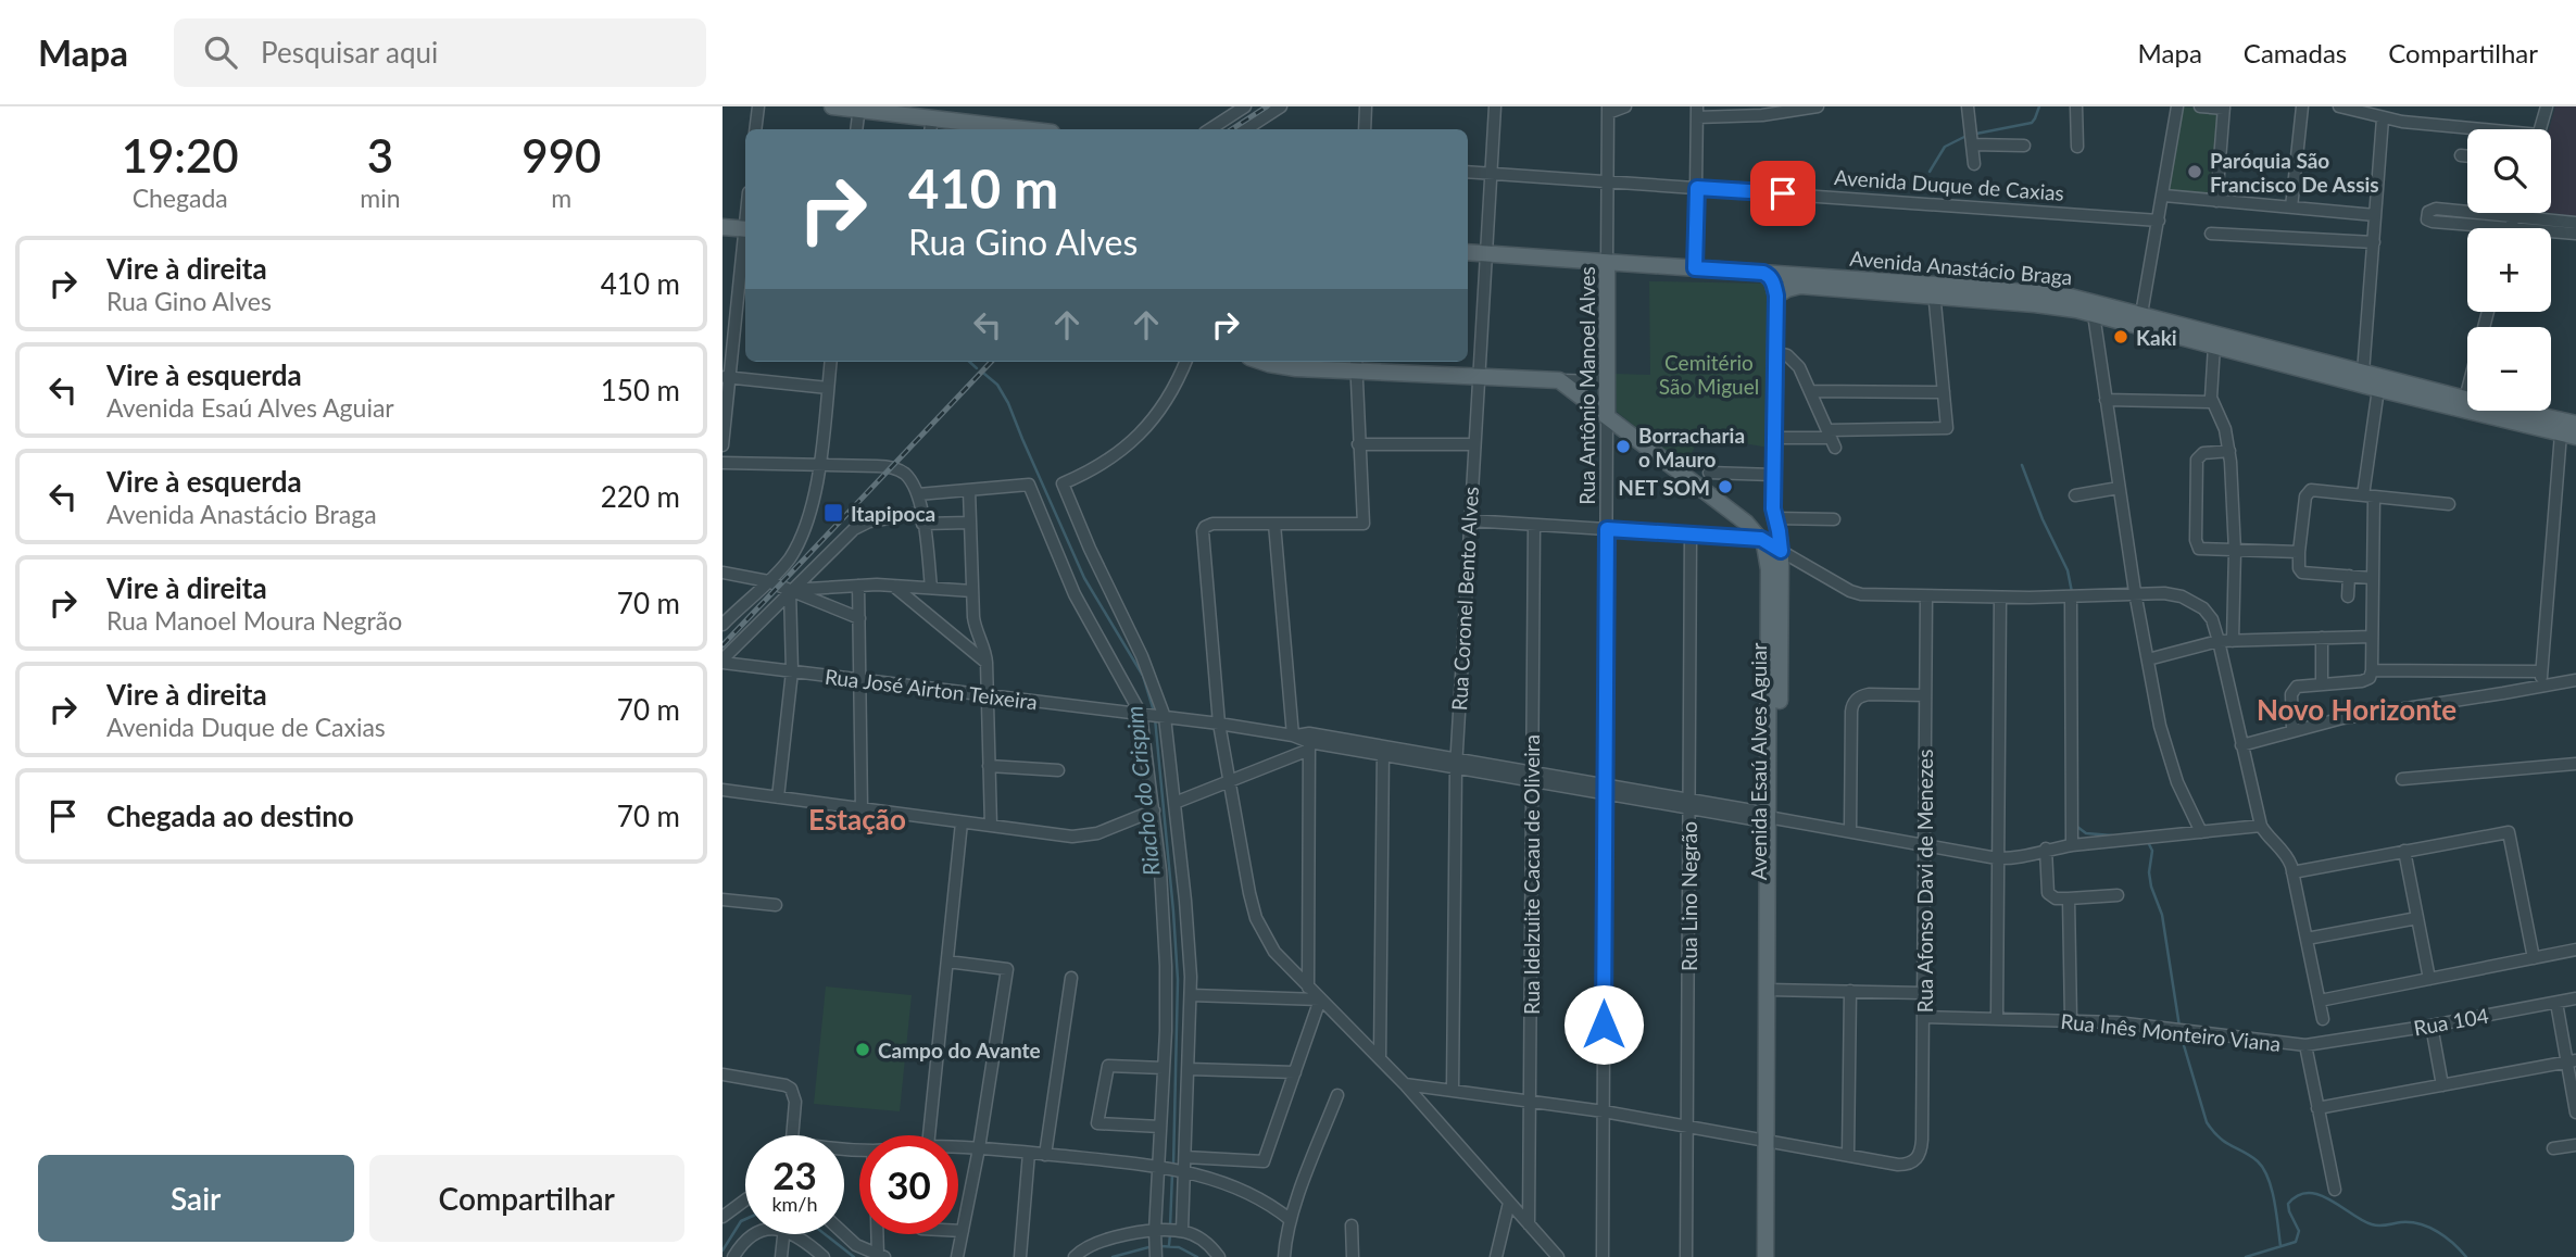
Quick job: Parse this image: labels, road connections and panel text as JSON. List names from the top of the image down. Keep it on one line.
{"streets":{"main road":["Avenida Anastácio Braga","Rua Antônio Manoel Alves","Avenida Esaú Alves Aguiar"],"street":["Avenida Duque de Caxias","Rua Coronel Bento Alves","Rua José Airton Teixeira","Rua Idelzuite Cacau de Oliveira","Rua Afonso Davi de Menezes","Rua Lino Negrão","Rua 104","Rua Inês Monteiro Viana"]},"crossings":[["Avenida Duque de Caxias","Rua Antônio Manoel Alves"],["Avenida Duque de Caxias","Rua Coronel Bento Alves"],["Avenida Anastácio Braga","Rua Antônio Manoel Alves"],["Avenida Anastácio Braga","Rua Coronel Bento Alves"],["Avenida Anastácio Braga","Avenida Esaú Alves Aguiar"],["Rua Antônio Manoel Alves","Rua José Airton Teixeira"],["Rua Coronel Bento Alves","Rua José Airton Teixeira"],["Rua José Airton Teixeira","Avenida Esaú Alves Aguiar"],["Rua José Airton Teixeira","Rua Idelzuite Cacau de Oliveira"],["Rua José Airton Teixeira","Rua Afonso Davi de Menezes"],["Rua José Airton Teixeira","Rua Lino Negrão"],["Rua Afonso Davi de Menezes","Rua Inês Monteiro Viana"],["Rua 104","Rua Inês Monteiro Viana"]],"districts":["Novo Horizonte","Estação"],"water":["Riacho do Crispim"],"parks":["Cemitério São Miguel"],"places":{"other":["Paróquia São Francisco De Assis","Kaki","Borracharia o Mauro","NET SOM","Campo do Avante"],"transit":["Itapipoca"]},"page":{"header":"Mapa","search":"Pesquisar aqui","nav":["Mapa","Camadas","Compartilhar"],"eta":["19:20","Chegada","3","min","990","m"],"map_buttons":["+","−"],"turn":["410 m","Rua Gino Alves"],"list":[{"name":"Vire à direita","note":"Rua Gino Alves","value":"410 m"},{"name":"Vire à esquerda","note":"Avenida Esaú Alves Aguiar","value":"150 m"},{"name":"Vire à esquerda","note":"Avenida Anastácio Braga","value":"220 m"},{"name":"Vire à direita","note":"Rua Manoel Moura Negrão","value":"70 m"},{"name":"Vire à direita","note":"Avenida Duque de Caxias","value":"70 m"},{"name":"Chegada ao destino","value":"70 m"}],"speed":"23 km/h","limit":"30","buttons":["Sair","Compartilhar"]}}
